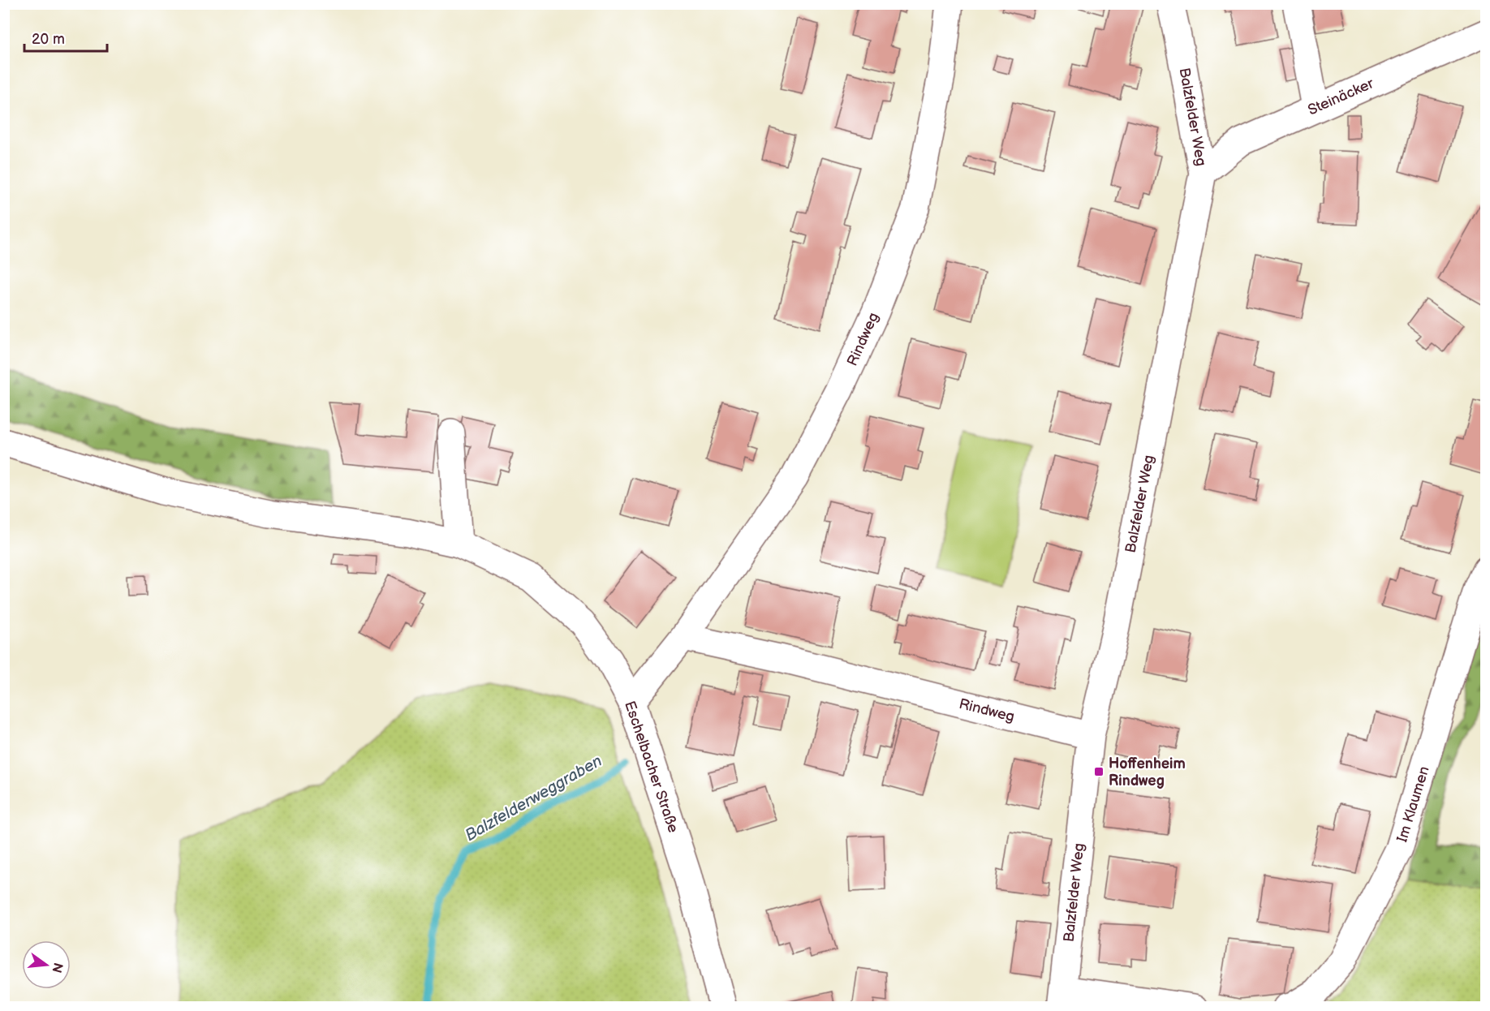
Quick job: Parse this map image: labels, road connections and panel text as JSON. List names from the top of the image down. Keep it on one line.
{"streets":{"street":["Steinäcker","Balzfelder Weg","Rindweg","Eschelbacher Straße","Im Klaumen"]},"crossings":[["Steinäcker","Balzfelder Weg"],["Balzfelder Weg","Rindweg"],["Rindweg","Eschelbacher Straße"]],"water":["Balzfelderweggraben"],"places":{"transit":["Hoffenheim Rindweg"]},"scale_bar":"20 m","north":"right"}
